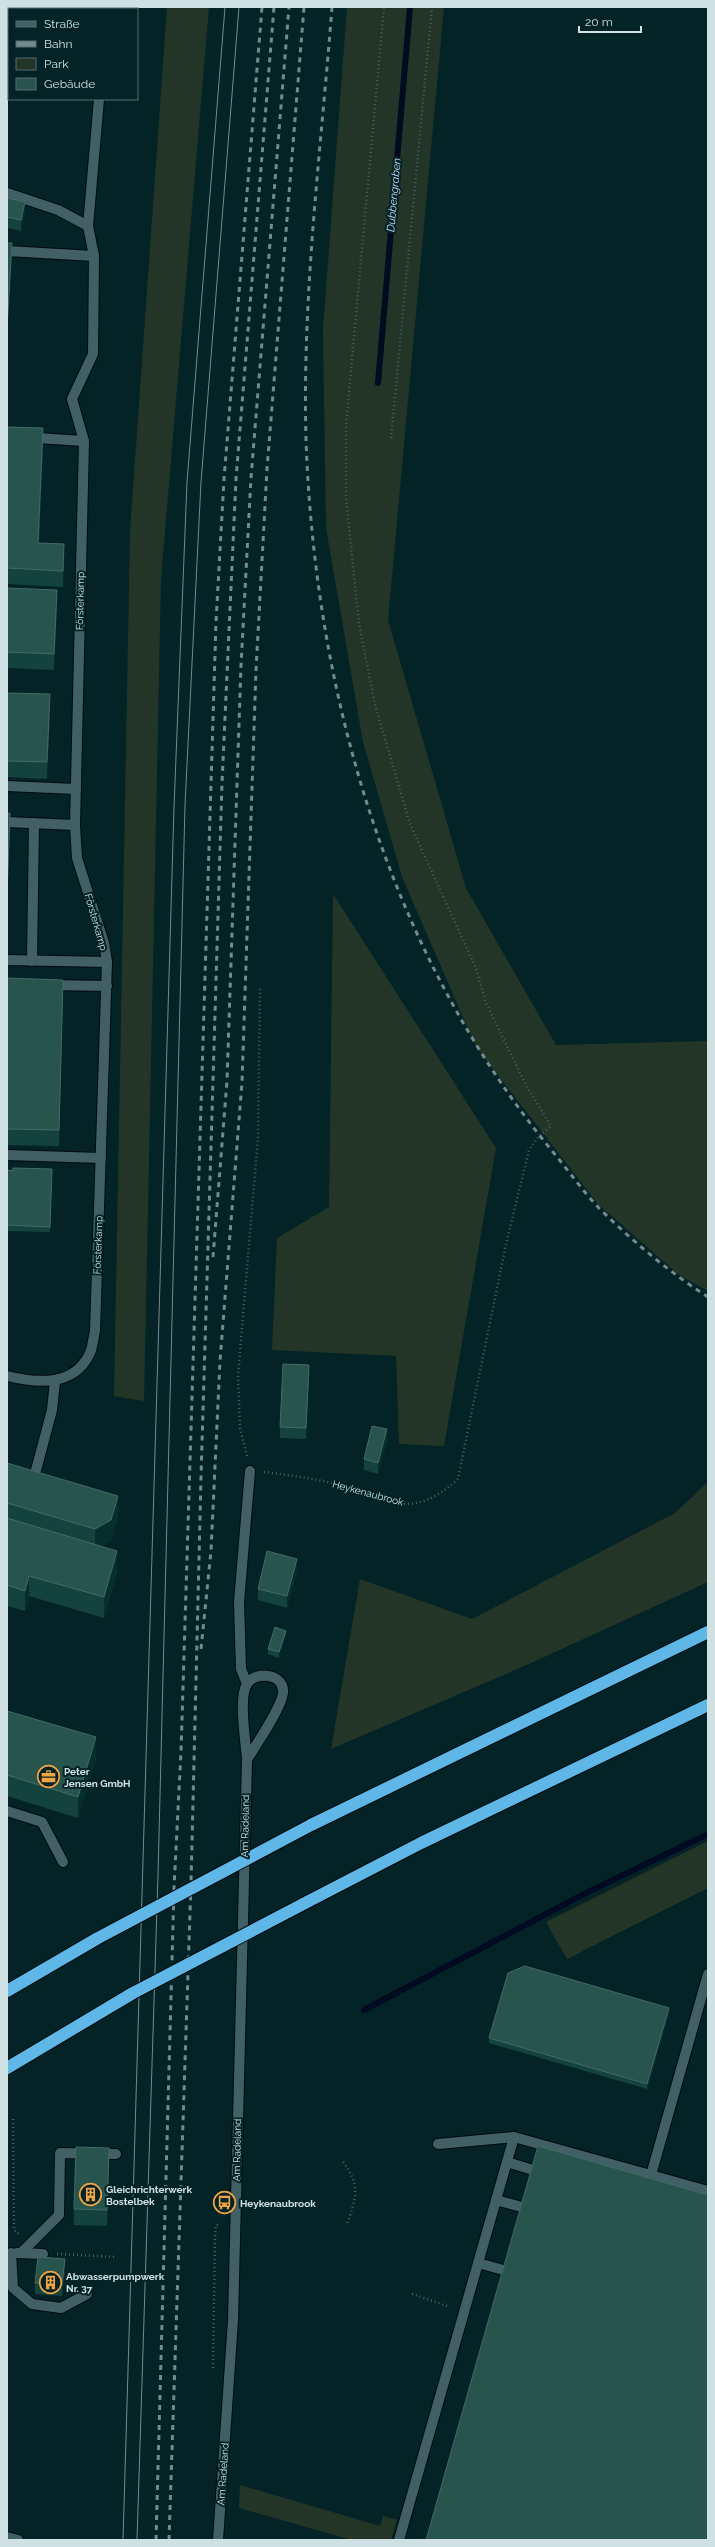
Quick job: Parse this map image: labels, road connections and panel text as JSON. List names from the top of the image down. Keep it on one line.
{"streets":{"street":["Försterkamp","Am Radeland"],"path":["Heykenaubrook"]},"water":["Dubbengraben"],"places":{"office":["Peter Jensen GmbH"],"building":["Gleichrichterwerk Bostelbek","Abwasserpumpwerk Nr. 37"],"bus stop":["Heykenaubrook"]},"legend":["Straße","Bahn","Park","Gebäude"],"scale_bar":"20 m"}
